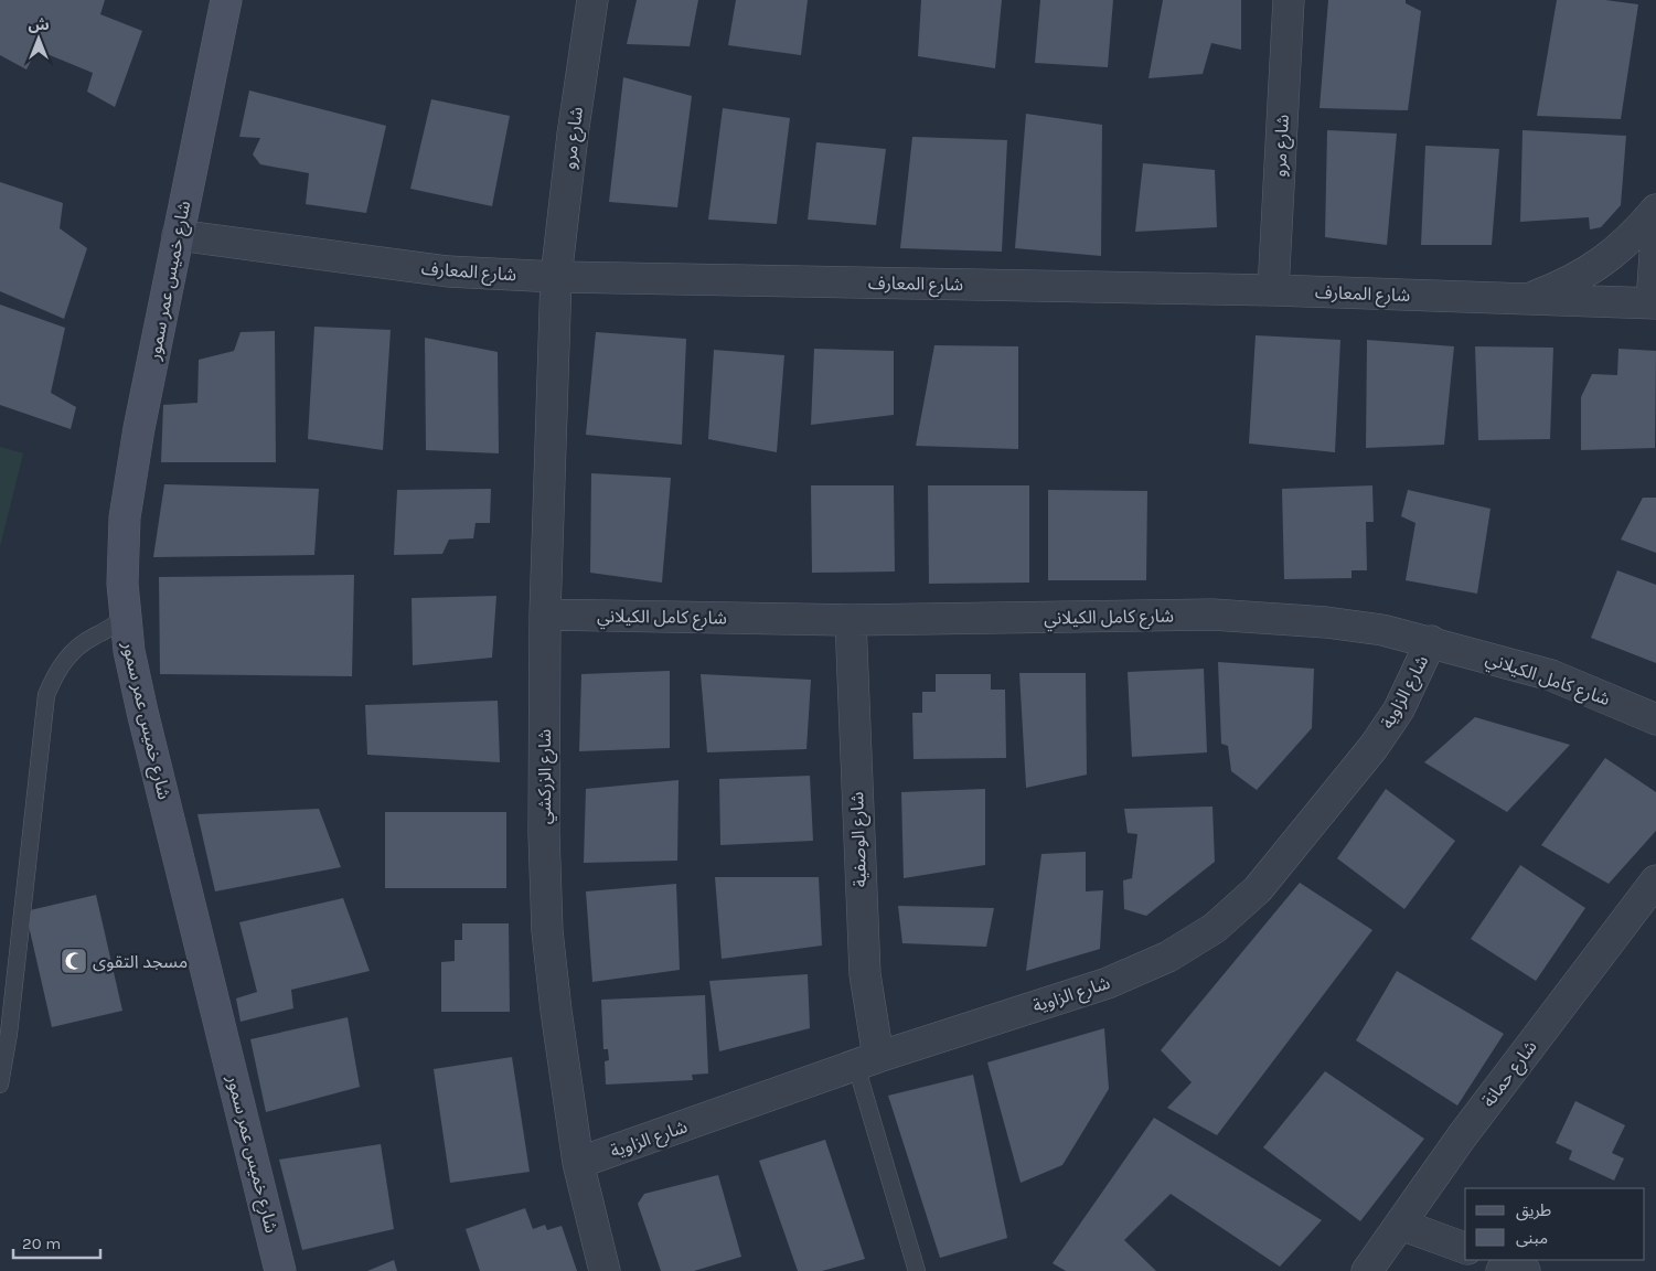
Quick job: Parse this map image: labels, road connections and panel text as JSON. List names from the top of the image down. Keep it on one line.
{"streets":{"street":["شارع مرو","شارع المعارف","شارع خميس عمر سمور","شارع كامل الكيلاني","شارع الزاوية","شارع الزركشي","شارع الوصفية","شارع حمانة"]},"crossings":[["شارع مرو","شارع المعارف"],["شارع مرو","شارع الزركشي"],["شارع المعارف","شارع خميس عمر سمور"],["شارع المعارف","شارع الزركشي"],["شارع كامل الكيلاني","شارع الزاوية"],["شارع كامل الكيلاني","شارع الزركشي"],["شارع كامل الكيلاني","شارع الوصفية"],["شارع الزاوية","شارع الزركشي"],["شارع الزاوية","شارع الوصفية"]],"places":{"mosque":["مسجد التقوى"]},"legend":["طريق","مبنى"],"scale_bar":"20 m","north":"top"}
